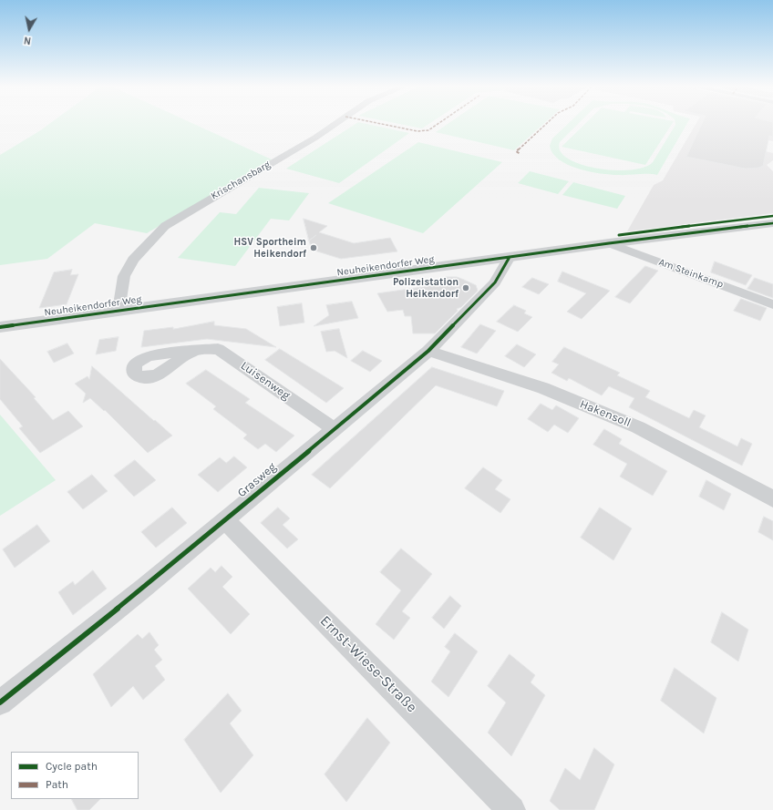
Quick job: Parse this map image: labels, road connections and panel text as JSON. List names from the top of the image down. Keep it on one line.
{"streets":{"street":["Krischansbarg","Neuheikendorfer Weg","Am Steinkamp","Luisenweg","Hakensoll","Grasweg","Ernst-Wiese-Straße"]},"crossings":[["Krischansbarg","Neuheikendorfer Weg"],["Neuheikendorfer Weg","Am Steinkamp"],["Neuheikendorfer Weg","Grasweg"],["Luisenweg","Grasweg"],["Hakensoll","Grasweg"],["Grasweg","Ernst-Wiese-Straße"]],"places":["HSV Sportheim Heikendorf","Polizeistation Heikendorf"],"legend":["Cycle path","Path"],"north":"bottom"}
